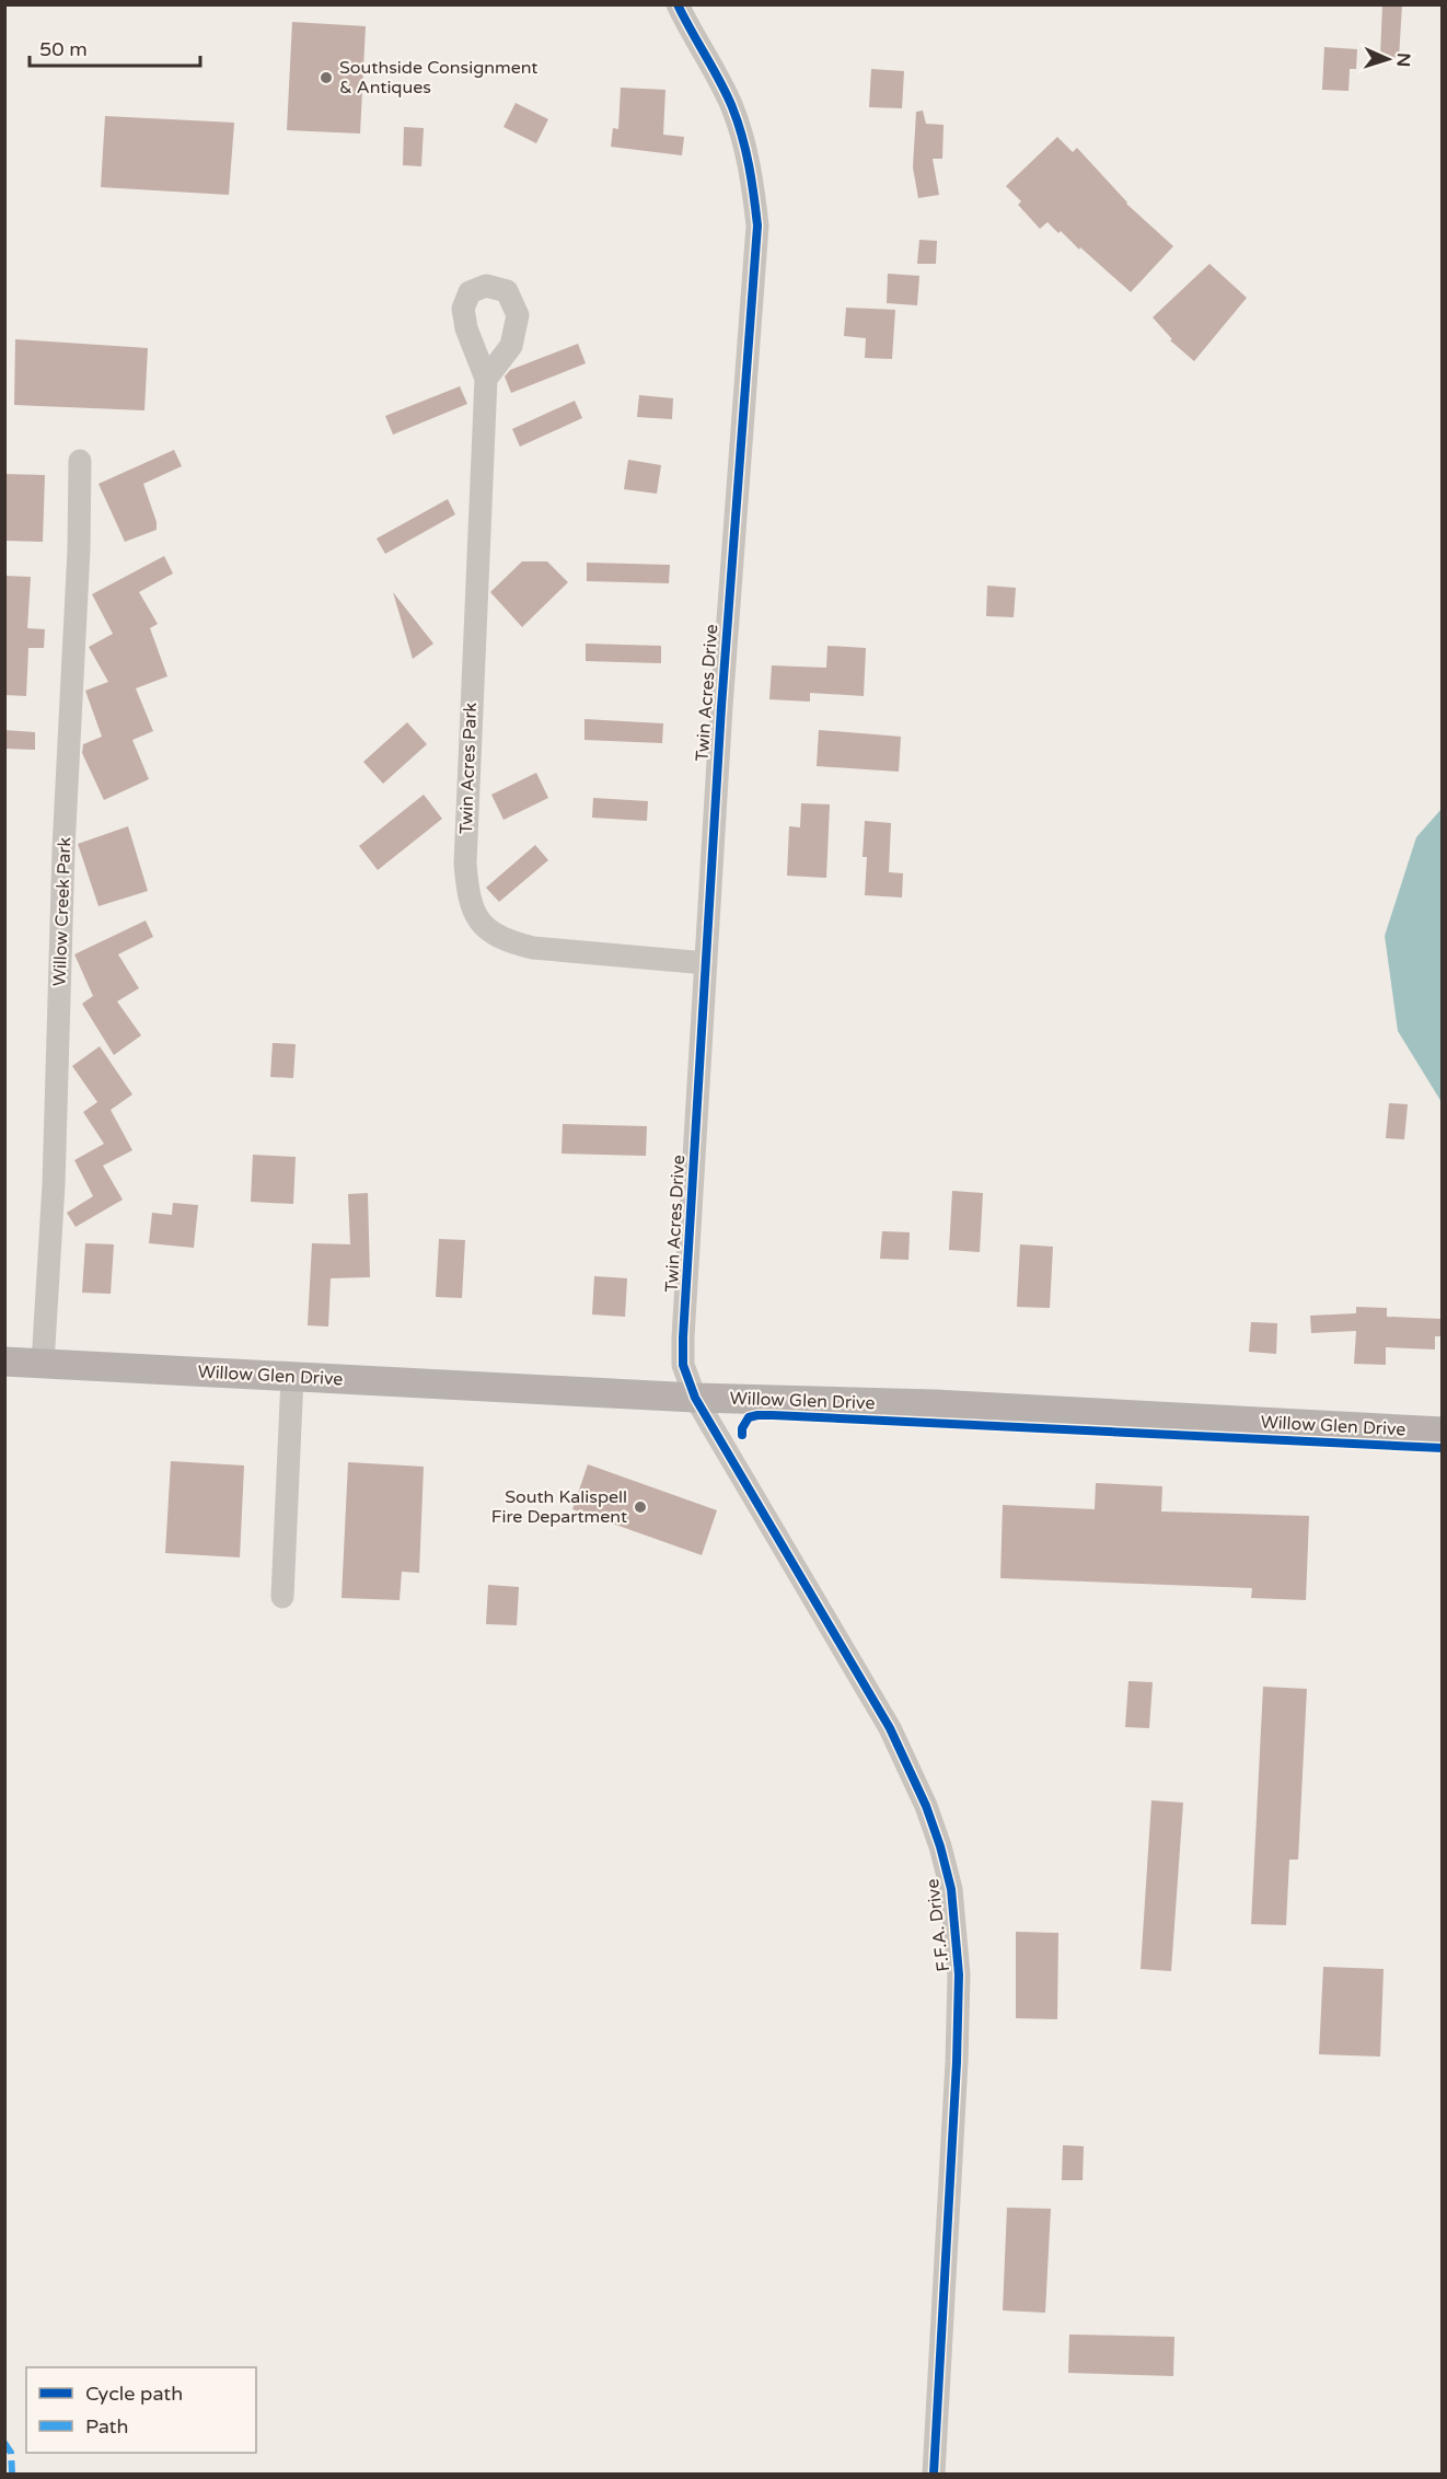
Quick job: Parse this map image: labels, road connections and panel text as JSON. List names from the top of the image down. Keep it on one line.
{"streets":{"main road":["Willow Glen Drive"],"street":["Twin Acres Drive","Twin Acres Park","Willow Creek Park","F.F.A. Drive"]},"crossings":[["Twin Acres Drive","Twin Acres Park"],["Twin Acres Drive","Willow Glen Drive"],["Twin Acres Drive","F.F.A. Drive"],["Willow Creek Park","Willow Glen Drive"],["Willow Glen Drive","F.F.A. Drive"]],"places":["Southside Consignment & Antiques","South Kalispell Fire Department"],"legend":["Cycle path","Path"],"scale_bar":"50 m","north":"right"}
